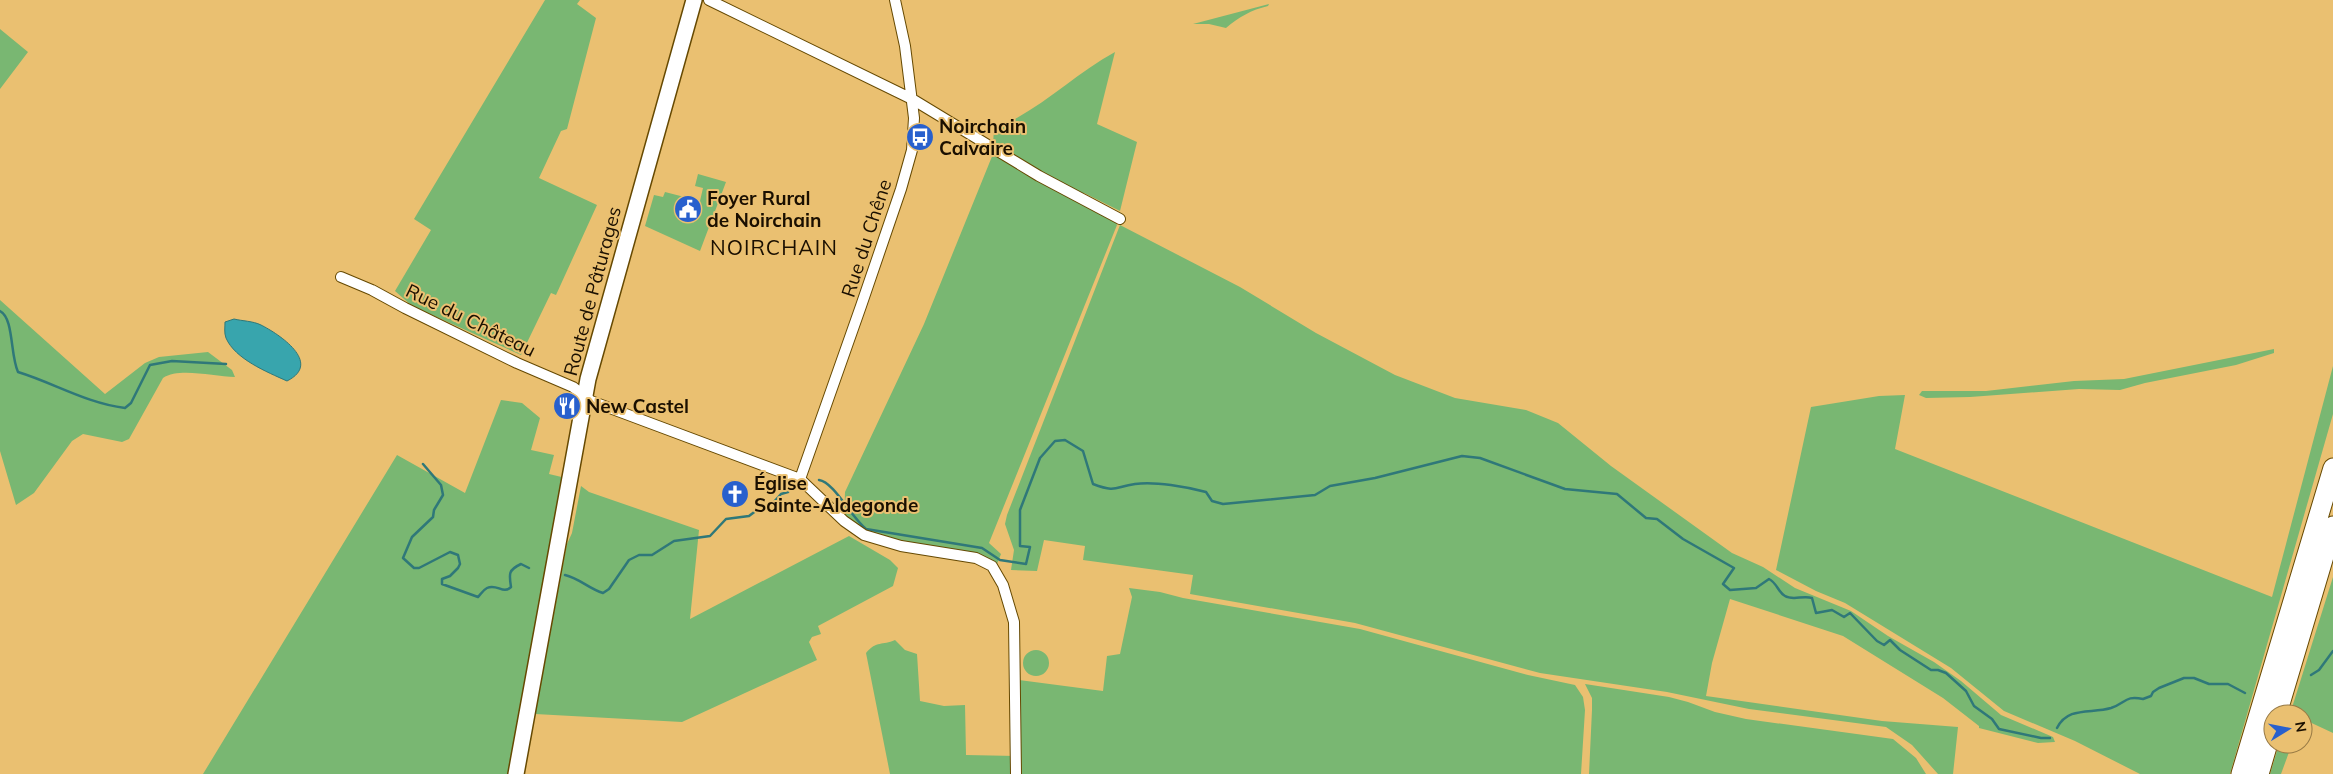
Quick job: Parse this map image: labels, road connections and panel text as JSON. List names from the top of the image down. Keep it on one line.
{"streets":{"main road":["Route de Pâturages"],"street":["Rue du Chêne","Rue du Château"]},"crossings":[["Rue du Chêne","Rue du Château"],["Route de Pâturages","Rue du Château"]],"districts":["NOIRCHAIN"],"places":{"bus stop":["Noirchain Calvaire"],"public building":["Foyer Rural de Noirchain"],"restaurant":["New Castel"],"church":["Église Sainte-Aldegonde"]},"north":"right"}
